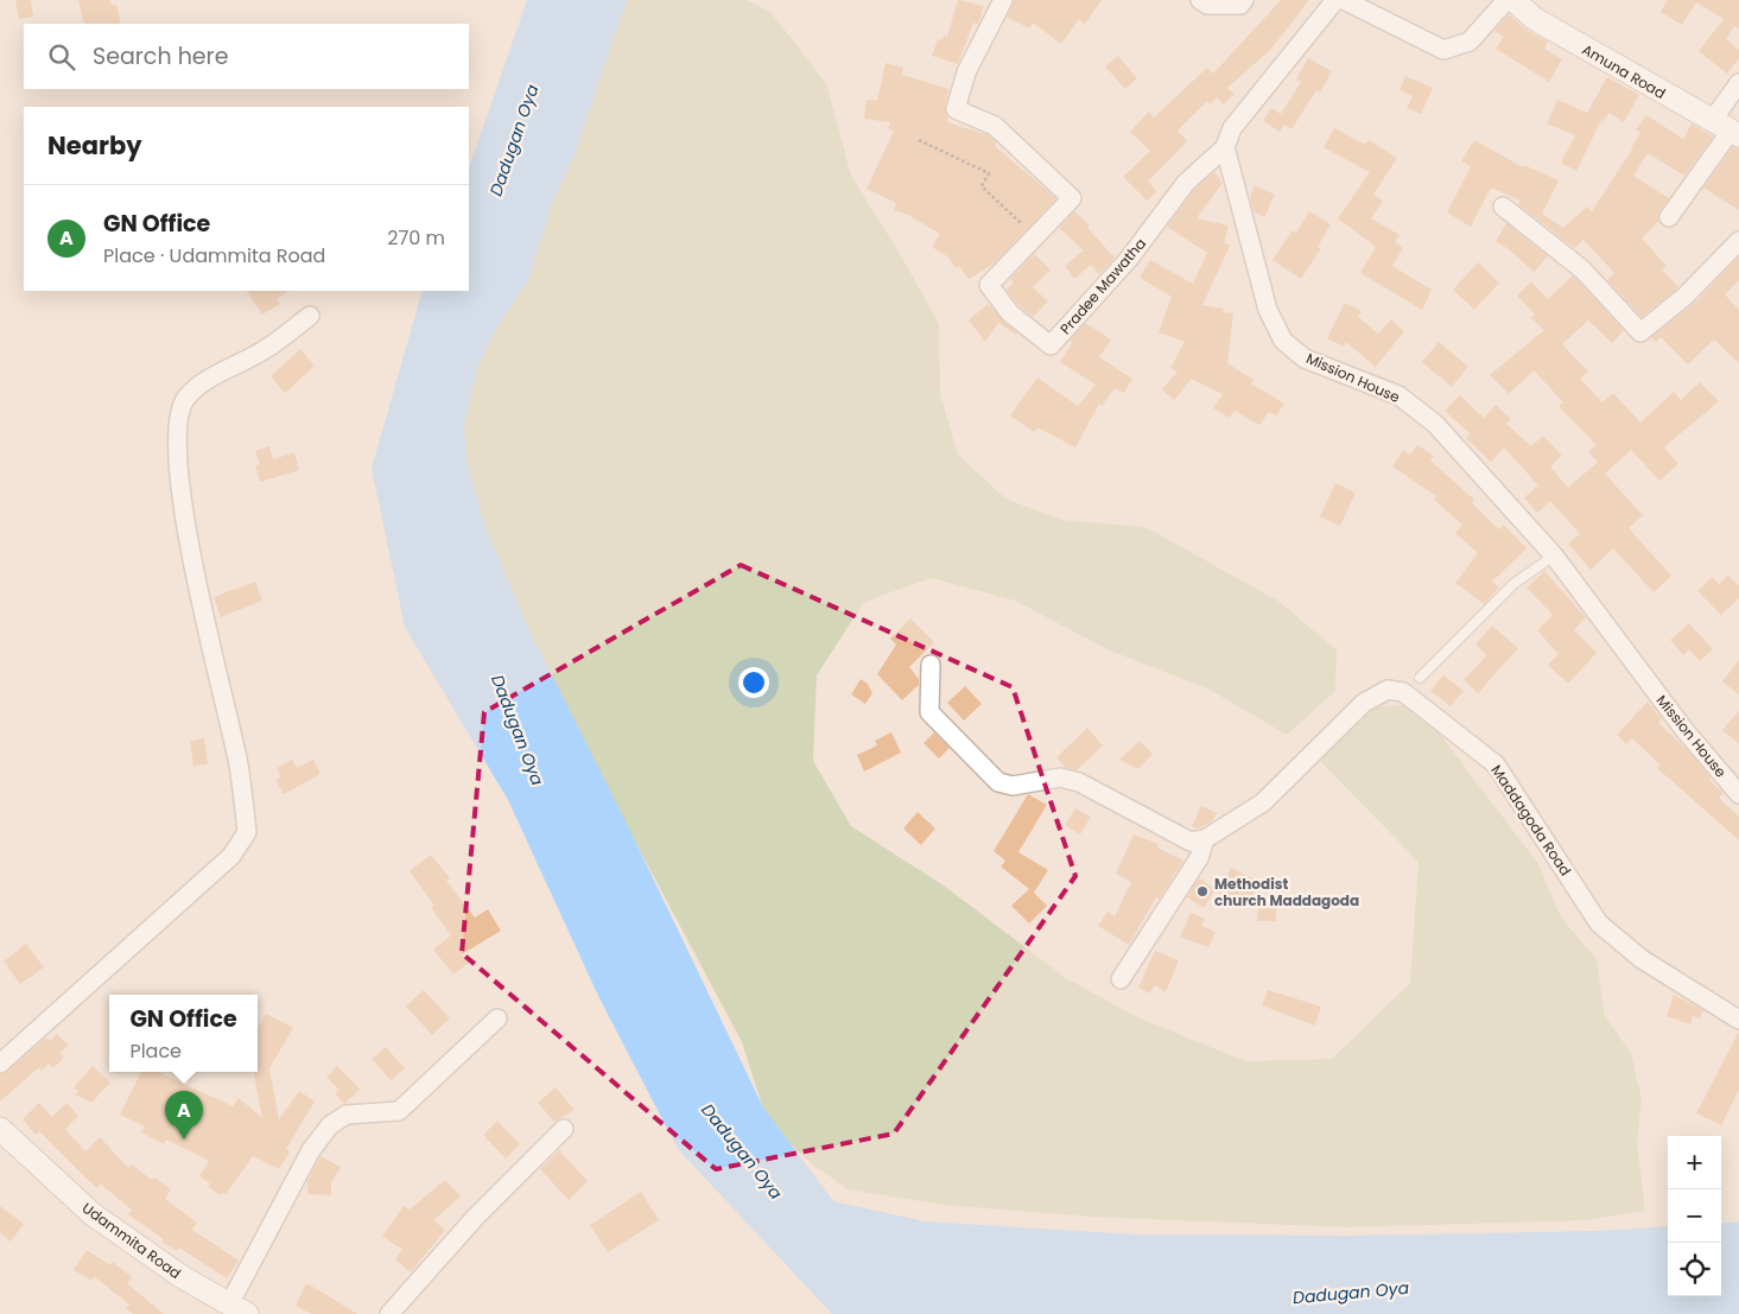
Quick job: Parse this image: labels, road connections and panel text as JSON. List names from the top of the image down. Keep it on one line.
{"streets":{"street":["Amuna Road","Pradee Mawatha","Mission House","Maddagoda Road","Udammita Road"]},"crossings":[["Pradee Mawatha","Mission House"]],"water":["Dadugan Oya"],"places":["Methodist church Maddagoda"],"page":{"search":"Search here","heading":"Nearby","list":[{"mark":"A","name":"GN Office","note":"Place · Udammita Road","value":"270 m"}],"popup":["GN Office","Place"],"pins":"A","map_buttons":["+","−"]}}
